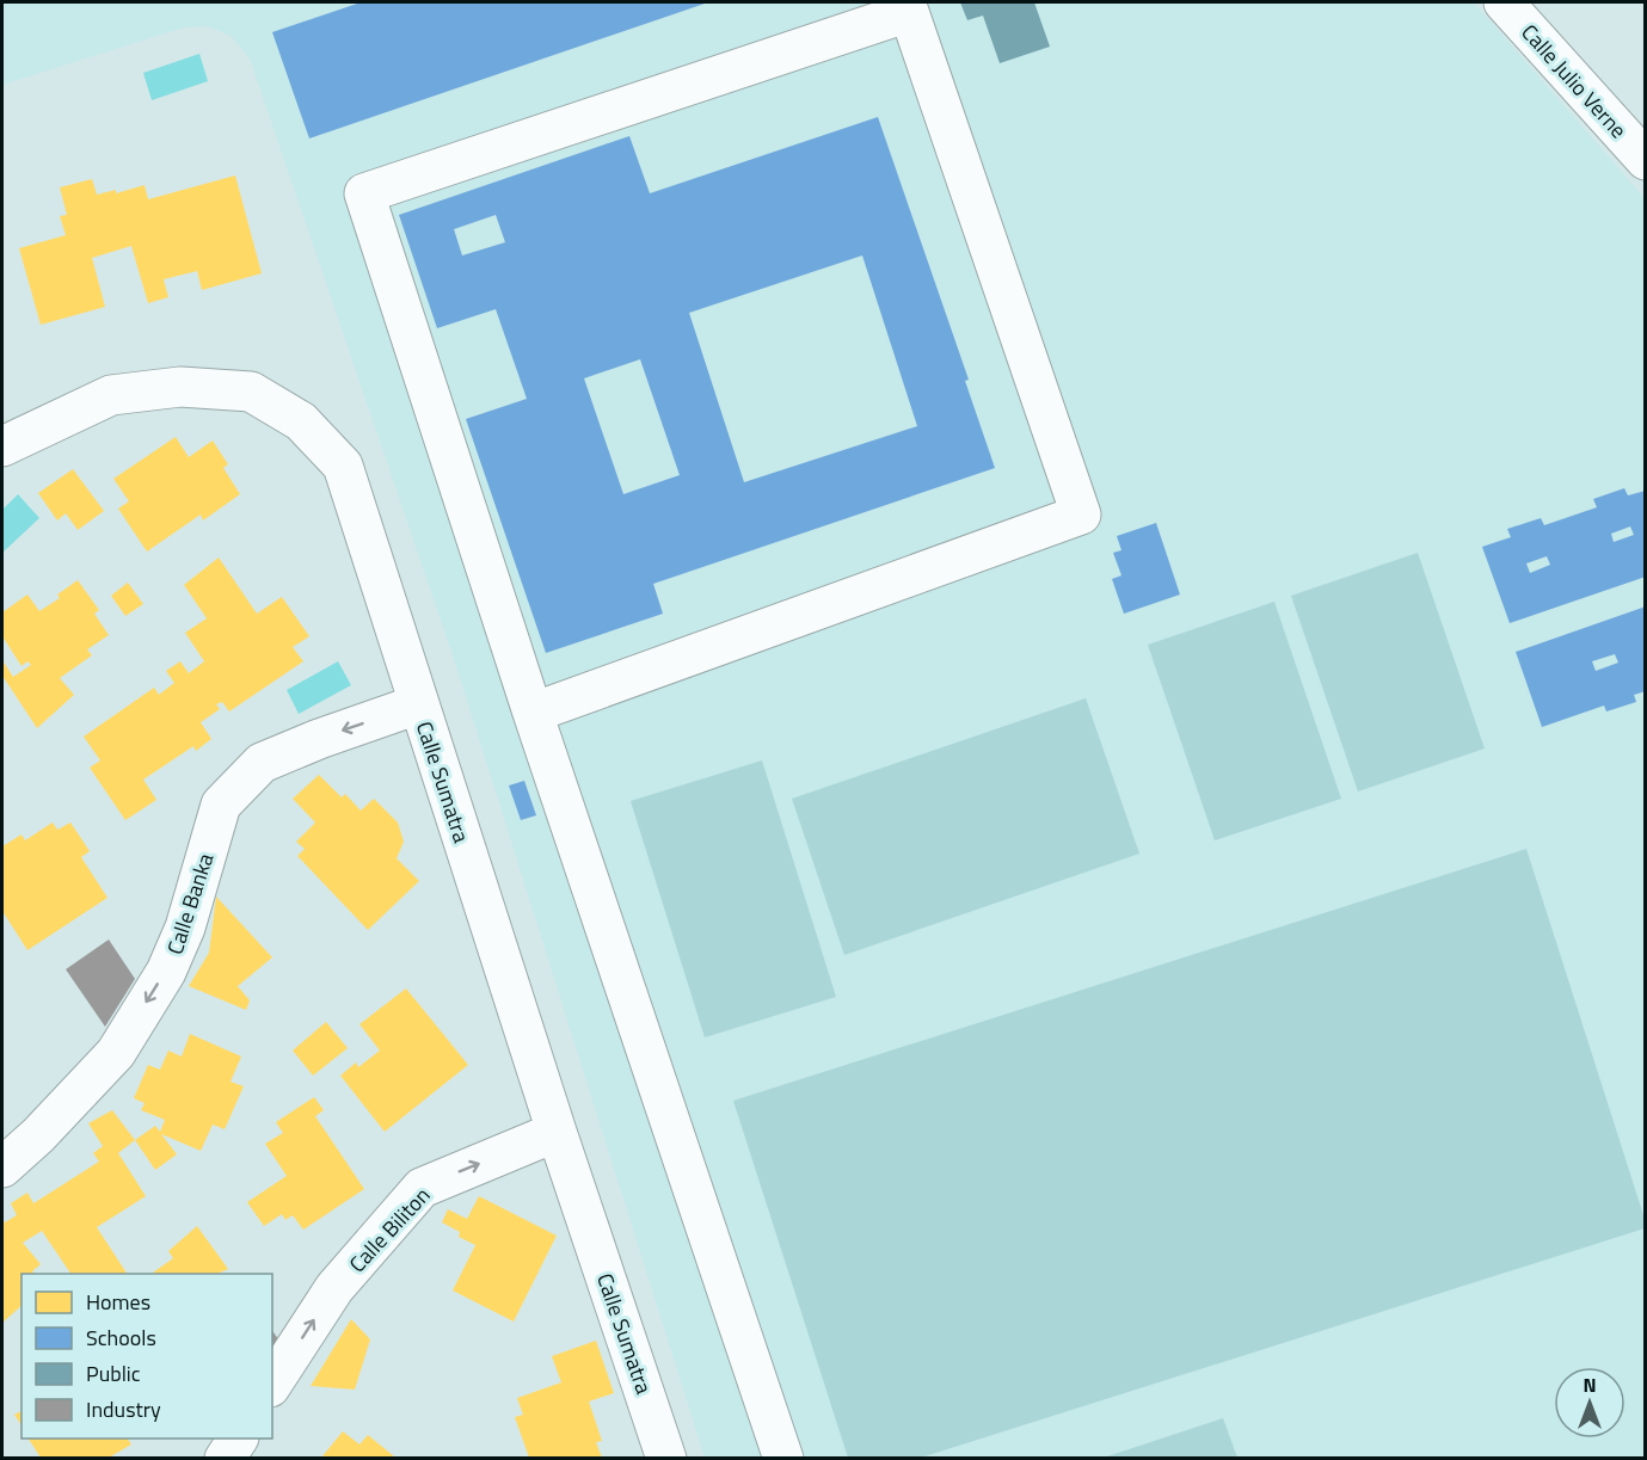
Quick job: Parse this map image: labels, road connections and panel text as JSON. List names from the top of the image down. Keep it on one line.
{"streets":{"street":["Calle Julio Verne","Calle Sumatra","Calle Banka","Calle Biliton"]},"crossings":[["Calle Sumatra","Calle Banka"],["Calle Sumatra","Calle Biliton"]],"one_way":["Calle Banka","Calle Biliton"],"legend":["Homes","Schools","Public","Industry"],"north":"top"}
